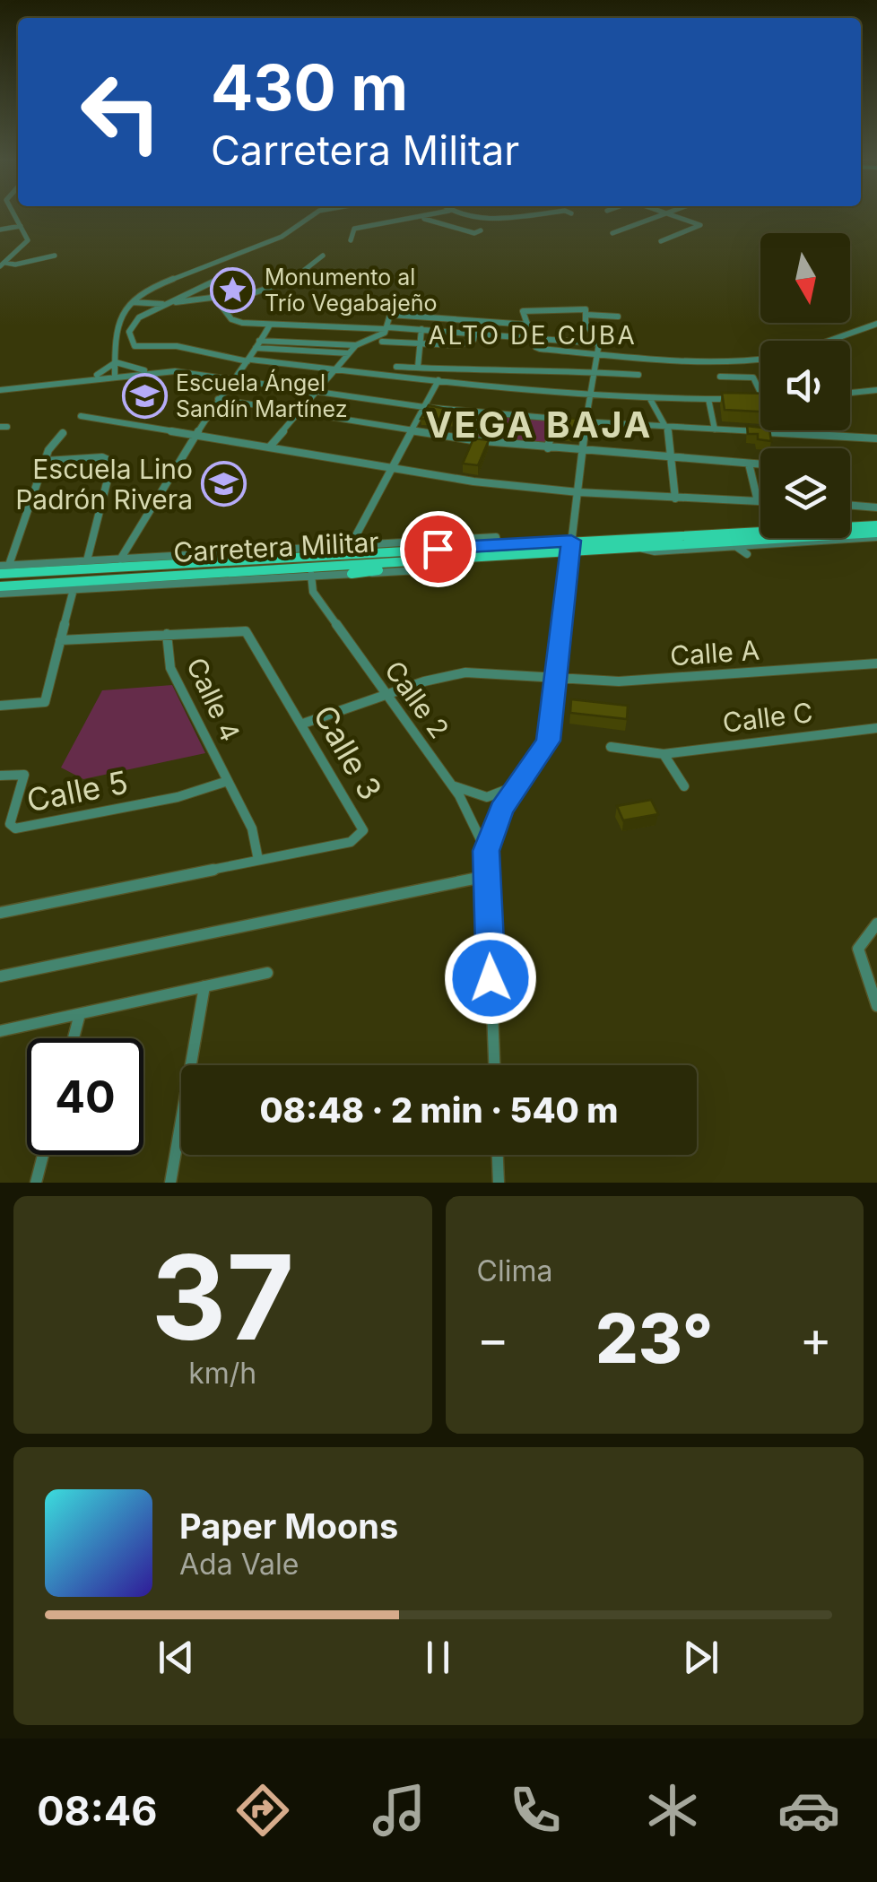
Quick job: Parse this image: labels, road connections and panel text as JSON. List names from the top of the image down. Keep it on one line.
{"streets":{"main road":["Carretera Militar"],"street":["Calle A","Calle 4","Calle 2","Calle C","Calle 3","Calle 5"]},"crossings":[["Calle A","Calle 2"],["Calle A","Calle 3"],["Calle 4","Calle 3"],["Calle 4","Calle 5"]],"districts":["ALTO DE CUBA","VEGA BAJA"],"places":{"place":["Monumento al Trío Vegabajeño"],"school or university":["Escuela Ángel Sandín Martínez","Escuela Lino Padrón Rivera"]},"north":"bottom","page":{"turn":["430 m","Carretera Militar"],"limit":"40","trip":"08:48 · 2 min · 540 m","tile":[["37","km/h"],"Clima"],"heat":["−","23°","+"],"song":["Paper Moons","Ada Vale"],"tabs":"08:46"}}
